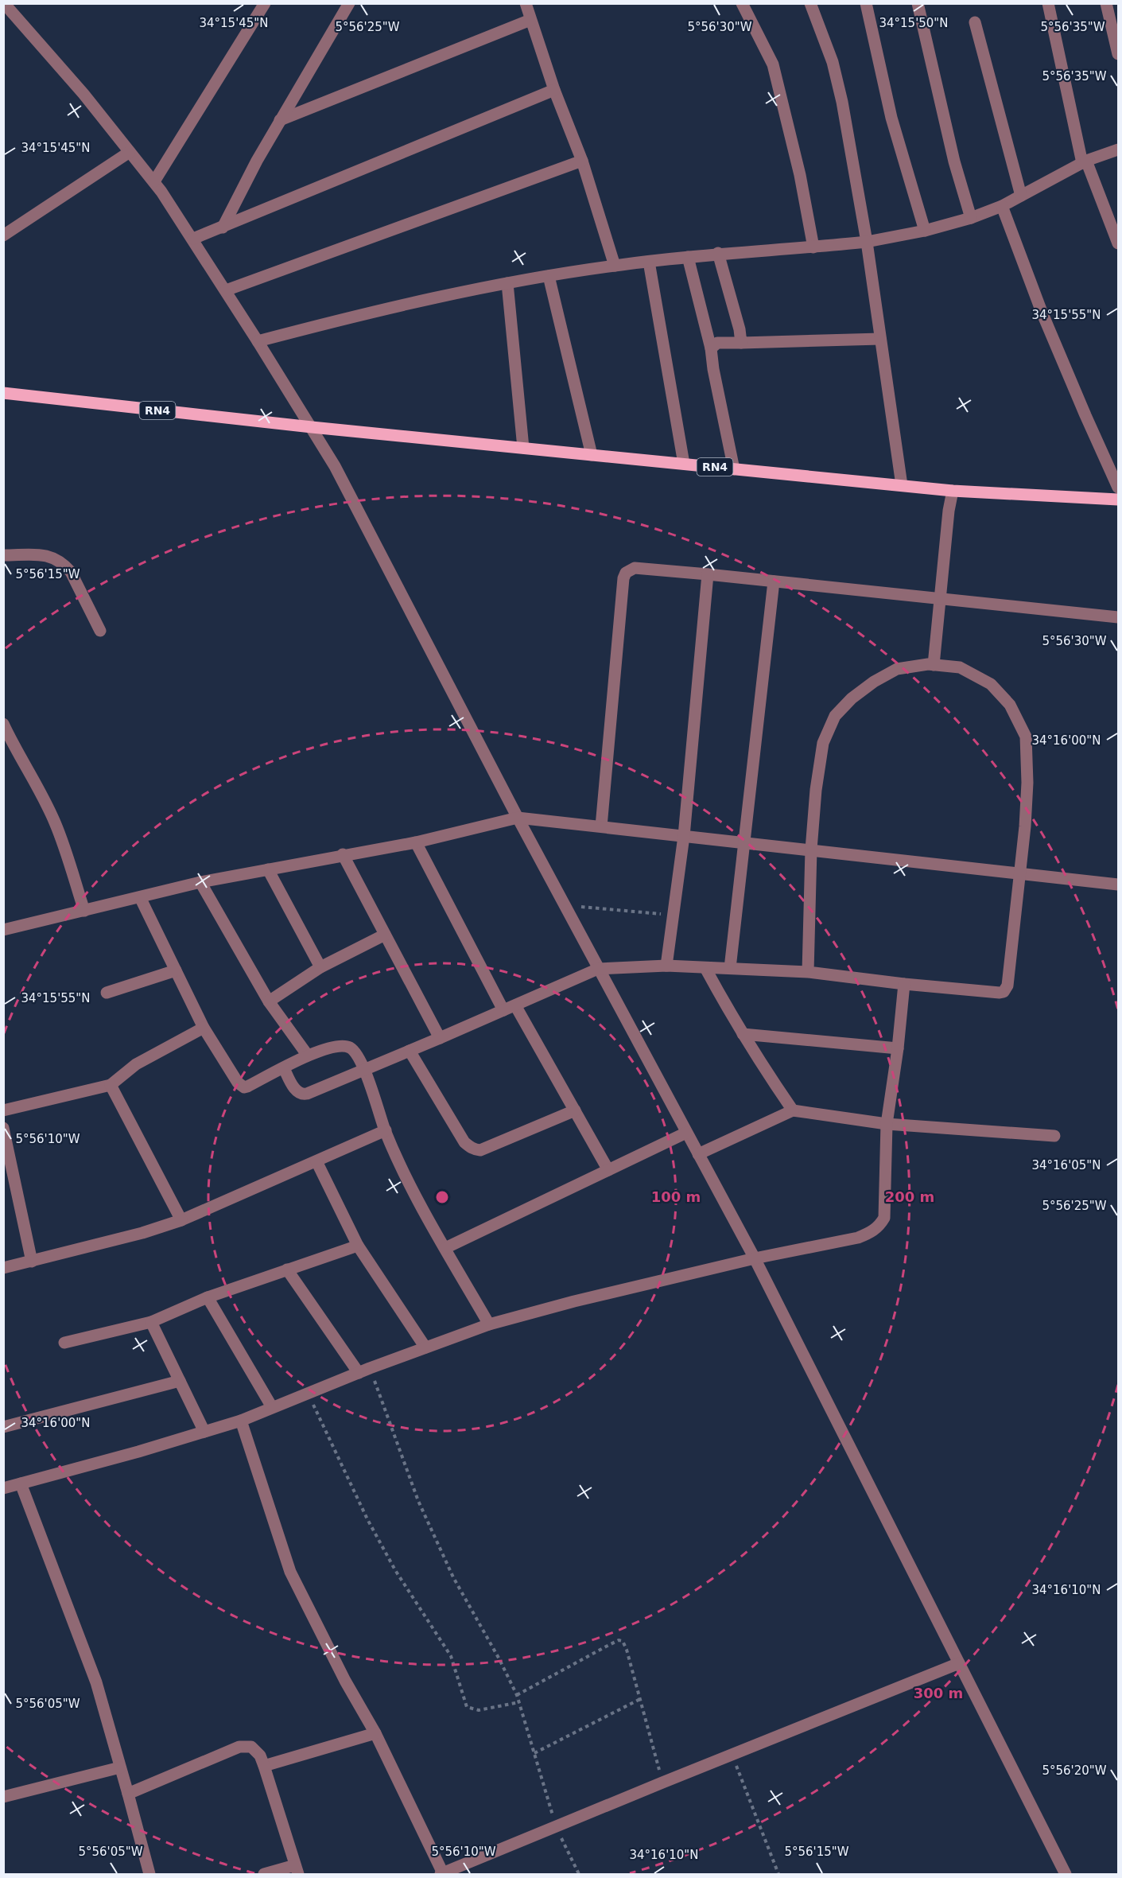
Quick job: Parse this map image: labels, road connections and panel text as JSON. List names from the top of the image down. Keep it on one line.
{"streets":{"main road":["RN4"]},"coordinates":["34°15'45\"N","34°15'50\"N","5°56'30\"W","5°56'25\"W","5°56'35\"W","34°15'55\"N","5°56'15\"W","34°16'00\"N","5°56'10\"W","34°16'05\"N","34°16'10\"N","5°56'05\"W","5°56'20\"W"],"rings":["100 m","200 m","300 m"]}
